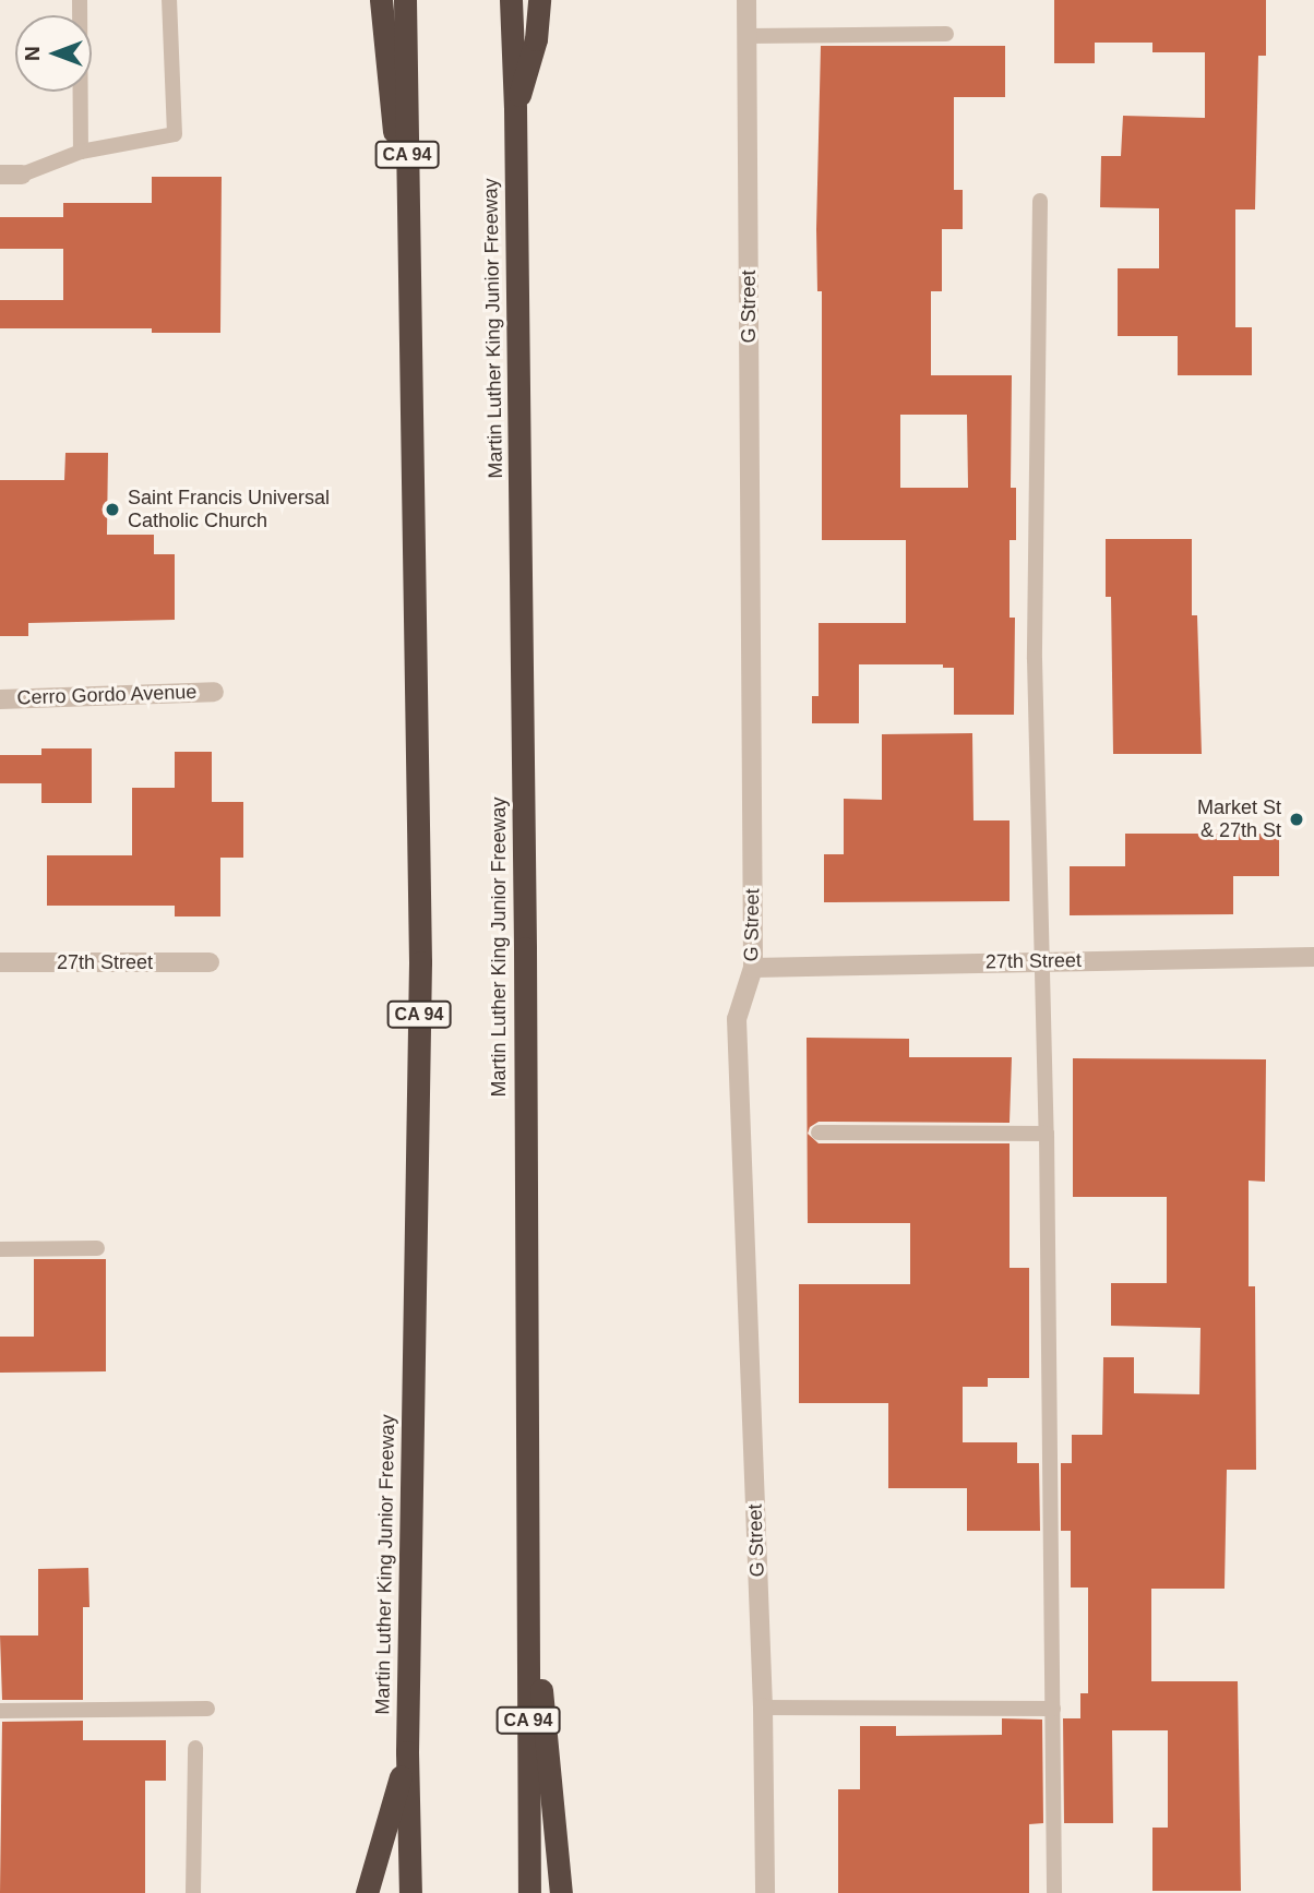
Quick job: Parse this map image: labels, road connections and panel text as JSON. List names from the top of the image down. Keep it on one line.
{"streets":{"highway":["CA 94","Martin Luther King Junior Freeway"],"street":["G Street","Cerro Gordo Avenue","27th Street"]},"crossings":[["G Street","27th Street"]],"places":["Saint Francis Universal Catholic Church","Market St & 27th St"],"north":"left"}
